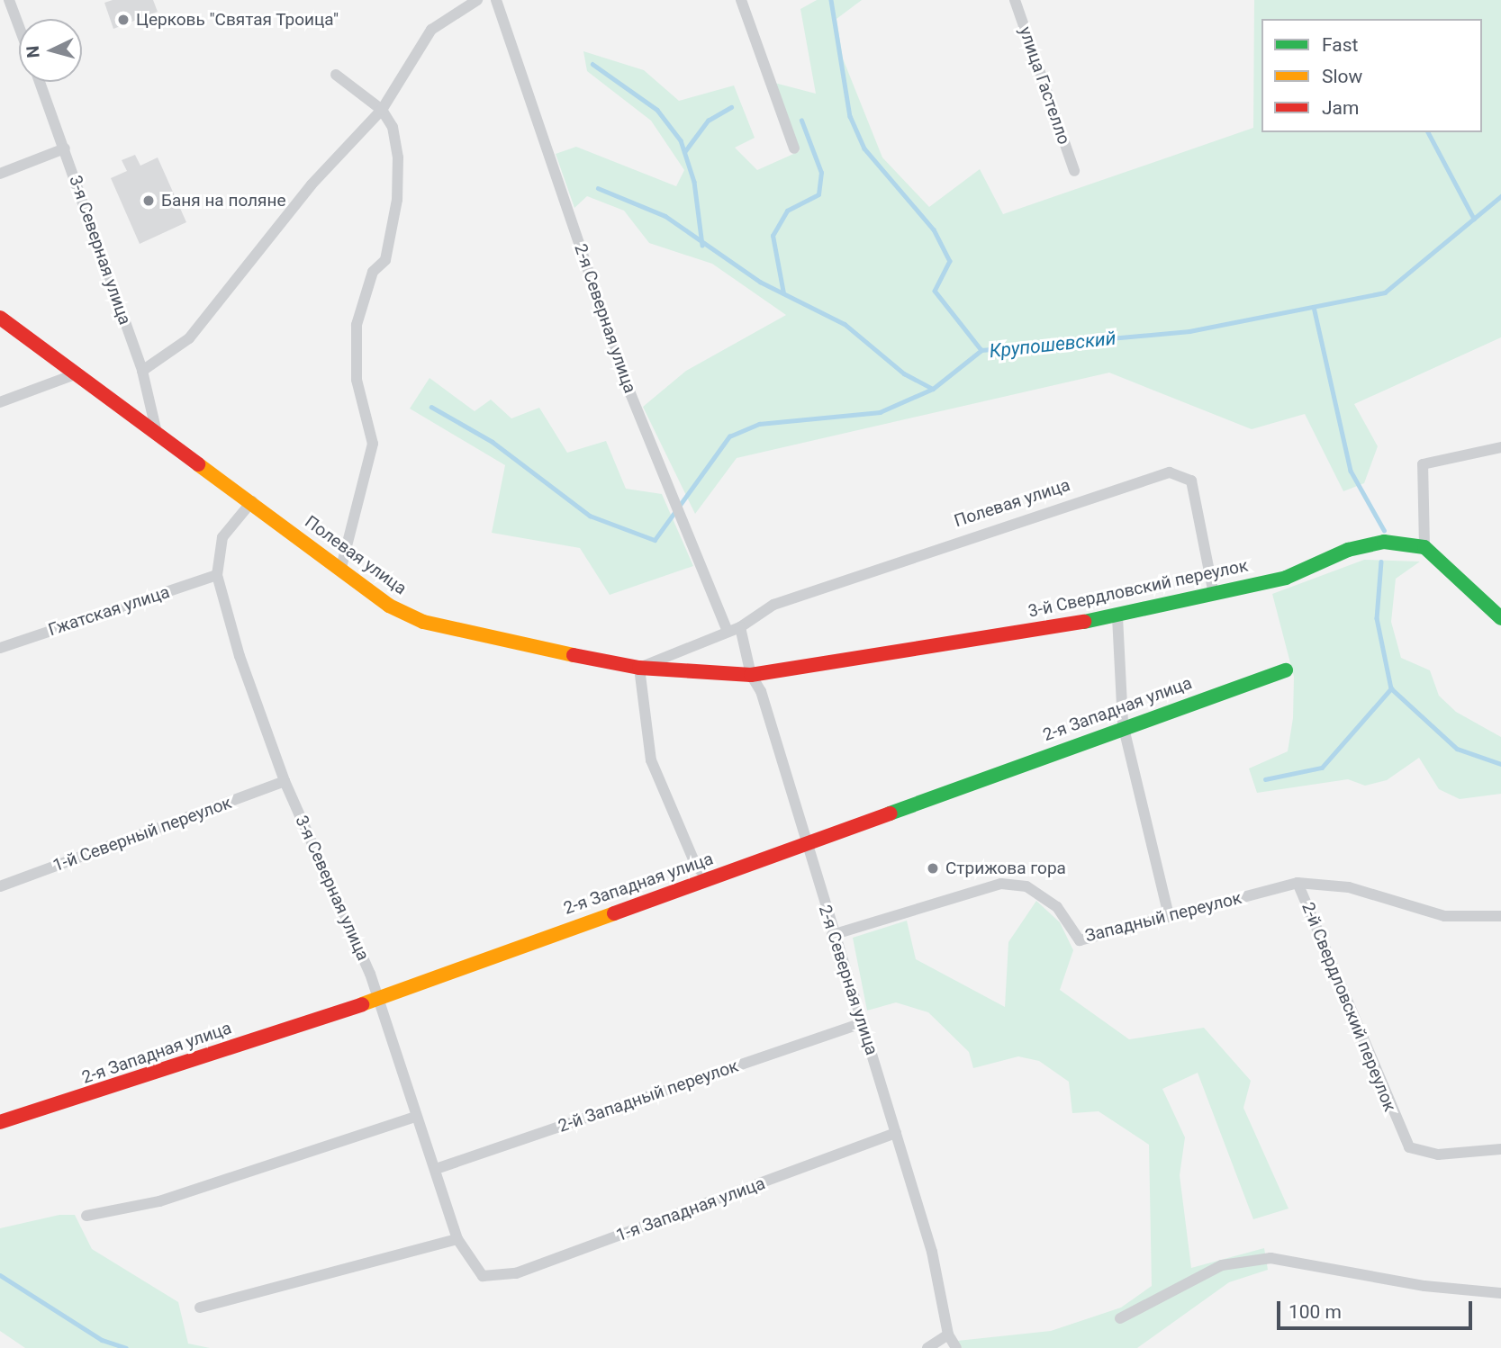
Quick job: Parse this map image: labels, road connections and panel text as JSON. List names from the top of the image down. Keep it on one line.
{"streets":{"main road":["Полевая улица","3-й Свердловский переулок","2-я Западная улица"],"street":["улица Гастелло","3-я Северная улица","2-я Северная улица","Гжатская улица","1-й Северный переулок","Западный переулок","2-й Свердловский переулок","2-й Западный переулок","1-я Западная улица"]},"crossings":[["3-я Северная улица","Полевая улица"],["3-я Северная улица","Гжатская улица"],["3-я Северная улица","2-я Западная улица"],["3-я Северная улица","1-й Северный переулок"],["3-я Северная улица","2-й Западный переулок"],["3-я Северная улица","1-я Западная улица"],["2-я Северная улица","Полевая улица"],["2-я Северная улица","3-й Свердловский переулок"],["2-я Северная улица","2-я Западная улица"],["2-я Северная улица","Западный переулок"],["2-я Северная улица","2-й Западный переулок"],["2-я Северная улица","1-я Западная улица"],["Полевая улица","3-й Свердловский переулок"],["Западный переулок","2-й Свердловский переулок"]],"water":["Крупошевский"],"places":["Церковь \"Святая Троица\"","Баня на поляне","Стрижова гора"],"legend":["Fast","Slow","Jam"],"scale_bar":"100 m","north":"left"}
